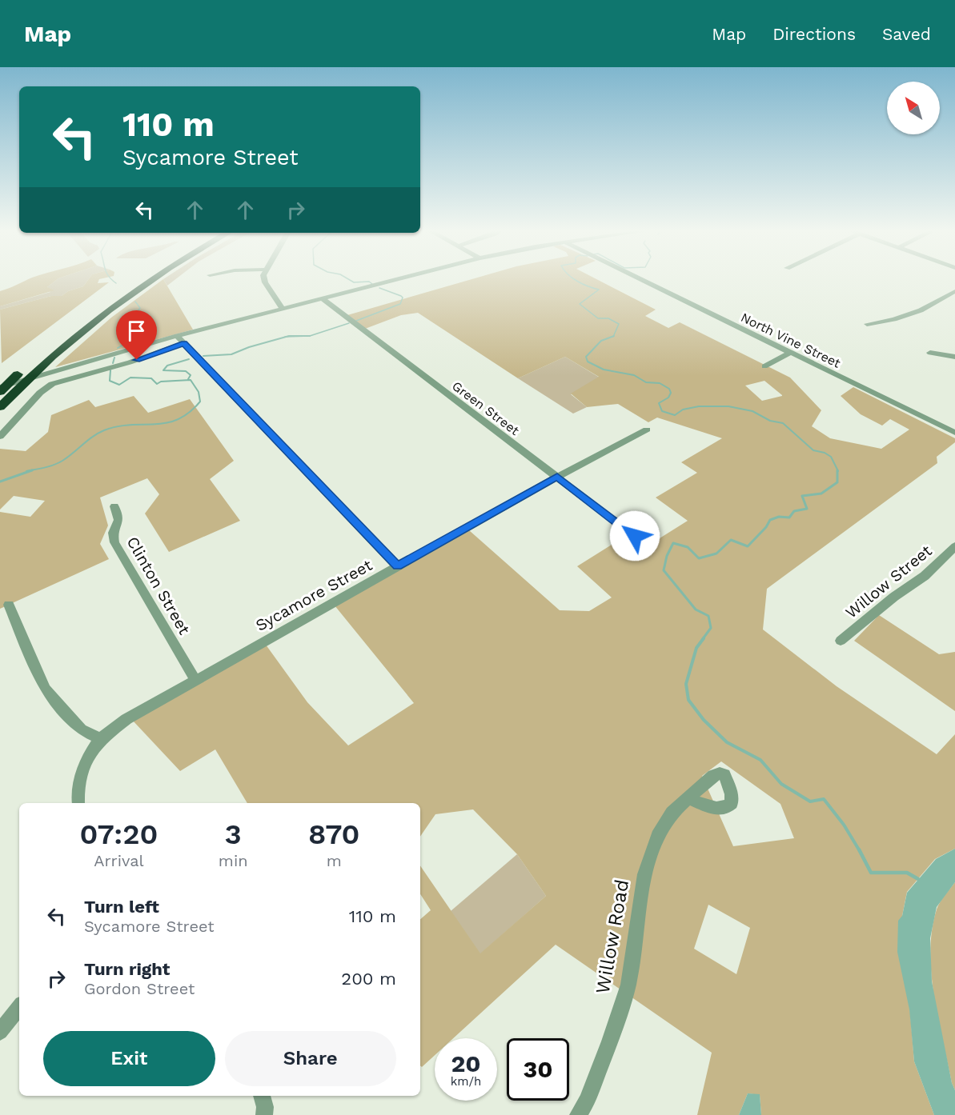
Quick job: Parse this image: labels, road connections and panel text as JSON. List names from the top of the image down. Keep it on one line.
{"streets":{"street":["North Vine Street","Green Street","Willow Street","Clinton Street","Sycamore Street","Willow Road"]},"crossings":[["Green Street","Sycamore Street"],["Clinton Street","Sycamore Street"]],"north":"top left","page":{"header":"Map","nav":["Map","Directions","Saved"],"turn":["110 m","Sycamore Street"],"eta":["07:20","Arrival","3","min","870","m"],"list":[{"name":"Turn left","note":"Sycamore Street","value":"110 m"},{"name":"Turn right","note":"Gordon Street","value":"200 m"}],"buttons":["Exit","Share"],"speed":"20 km/h","limit":"30"}}
